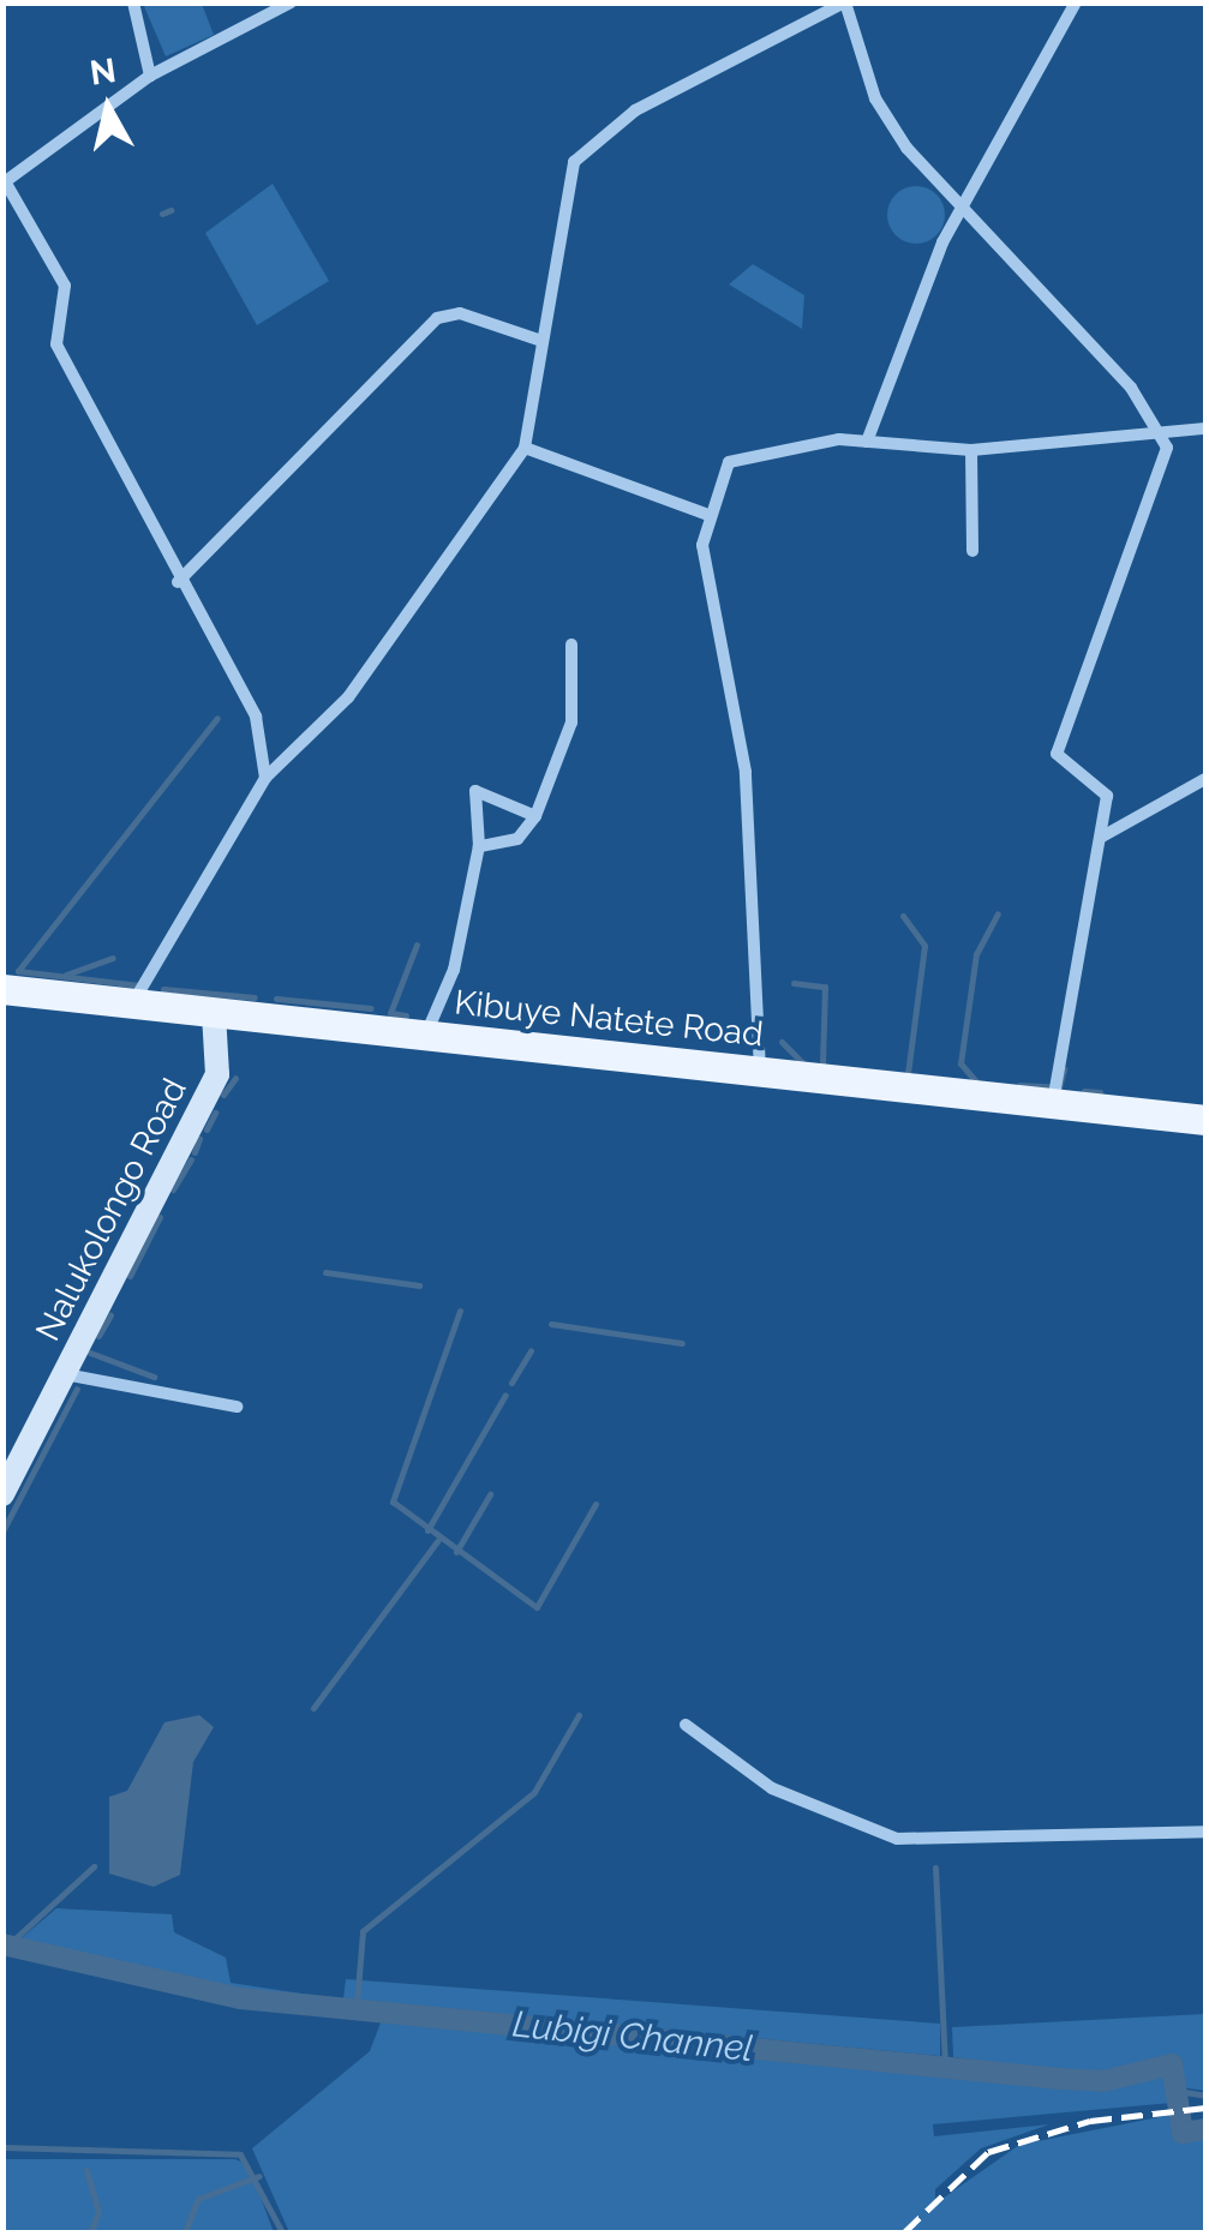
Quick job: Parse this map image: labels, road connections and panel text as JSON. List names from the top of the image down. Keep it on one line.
{"streets":{"main road":["Kibuye Natete Road"],"street":["Nalukolongo Road"]},"crossings":[["Kibuye Natete Road","Nalukolongo Road"]],"water":["Lubigi Channel"],"north":"top"}
